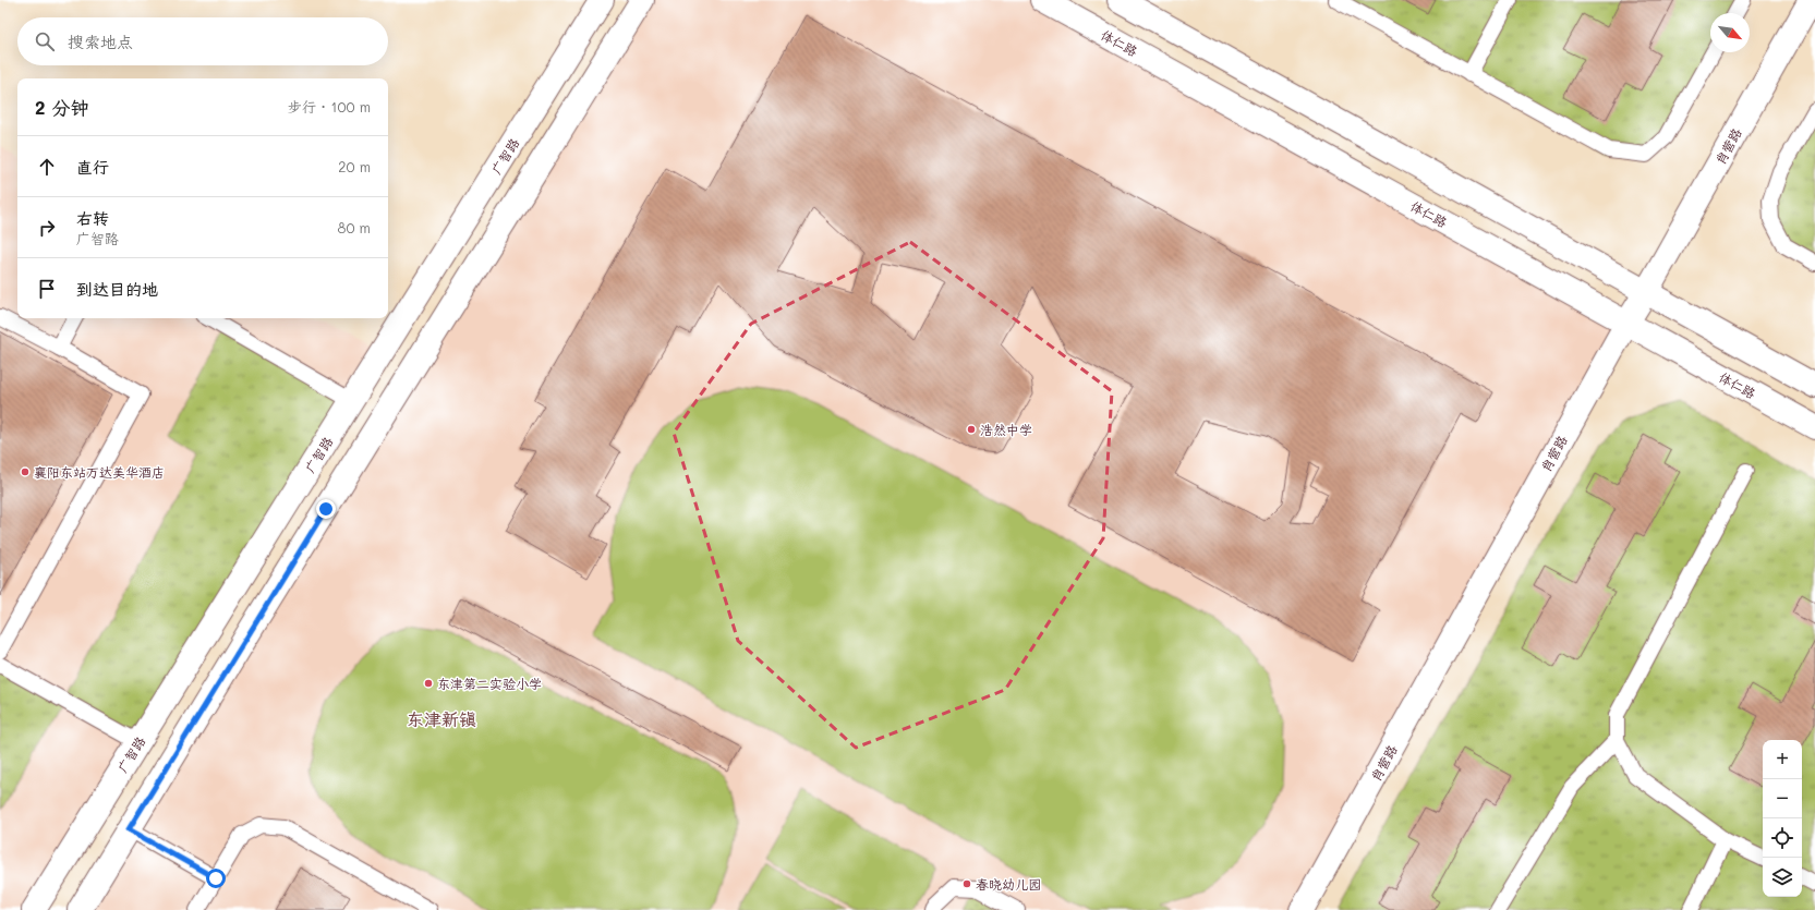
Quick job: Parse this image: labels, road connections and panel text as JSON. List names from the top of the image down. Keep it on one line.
{"streets":{"street":["体仁路","肖营路","广智路"]},"crossings":[["体仁路","肖营路"]],"districts":["东津新镇"],"places":["浩然中学","襄阳东站万达美华酒店","东津第二实验小学","春晓幼儿园"],"north":"bottom right","page":{"search":"搜索地点","heading":["2 分钟","步行 · 100 m"],"list":[["直行","20 m"],["右转","广智路","80 m"],"到达目的地"],"map_buttons":["+","−"]}}
